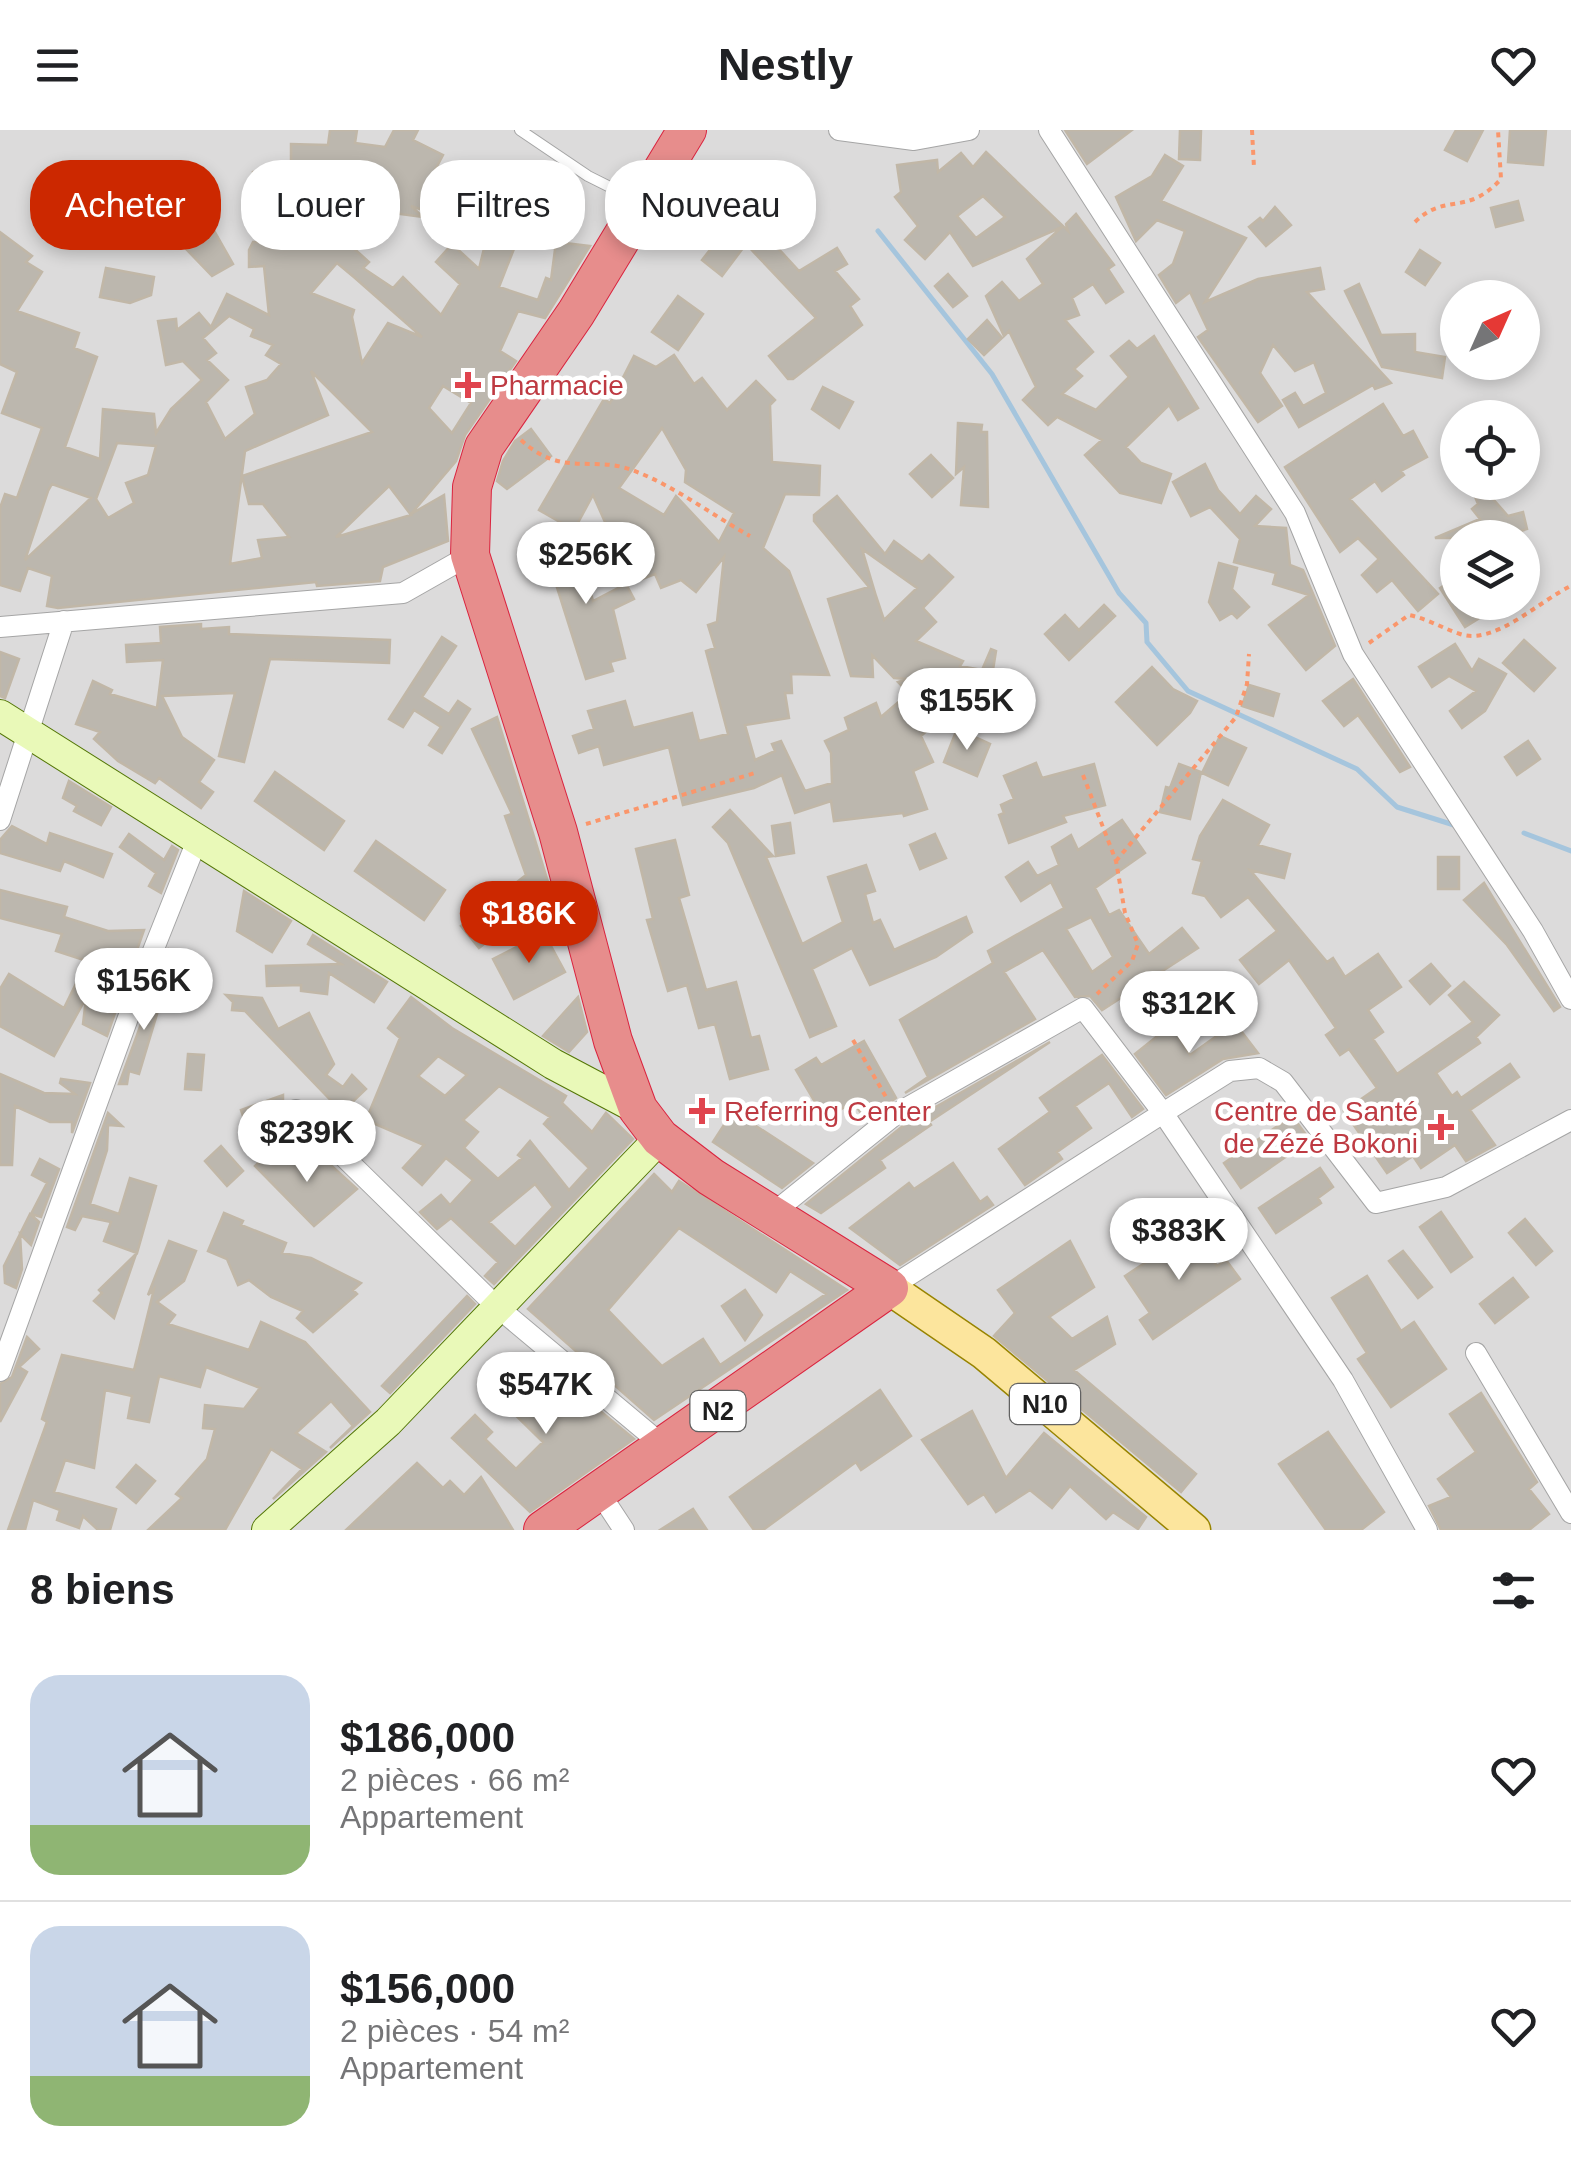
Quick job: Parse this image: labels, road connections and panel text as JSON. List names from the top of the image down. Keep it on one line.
{"streets":{"highway":["N2"],"main road":["N10"]},"crossings":[["N10","N2"]],"places":{"health":["Pharmacie","Referring Center","Centre de Santé de Zézé Bokoni"]},"north":"top right","page":{"header":"Nestly","chip":["Acheter","Louer","Filtres","Nouveau"],"price":["$256K","$155K","$186K","$156K","$312K","$239K","$383K","$547K"],"heading":"8 biens","list":[{"name":"$186,000","note":"2 pièces · 66 m² · Appartement"},{"name":"$156,000","note":"2 pièces · 54 m² · Appartement"}]}}
